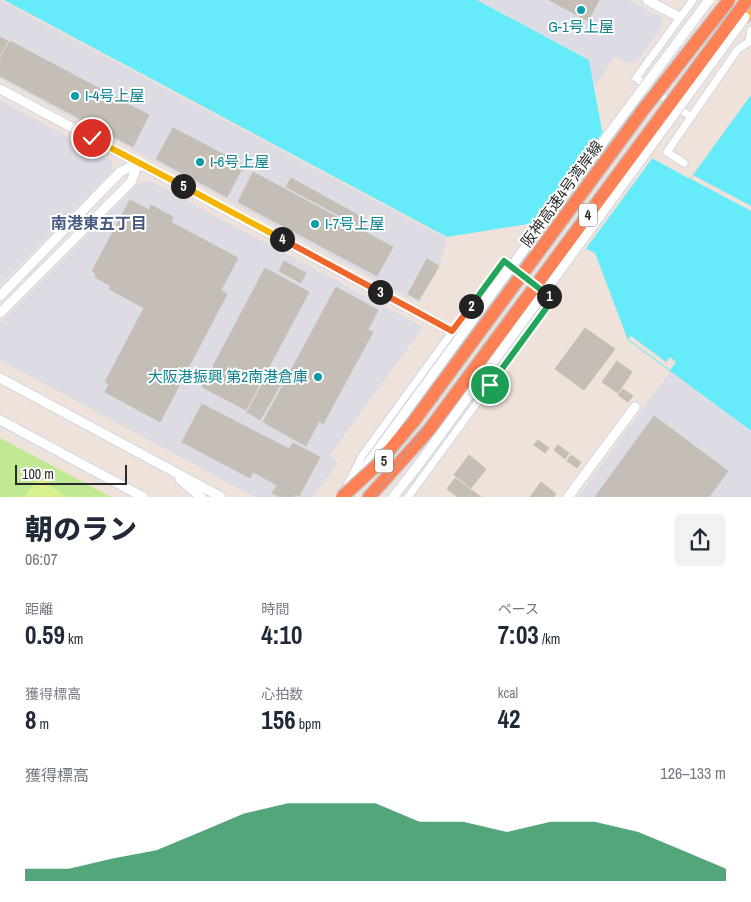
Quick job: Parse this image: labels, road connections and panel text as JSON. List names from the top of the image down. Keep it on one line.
{"streets":{"highway":["阪神高速4号湾岸線","4","5"]},"crossings":[["阪神高速4号湾岸線","5"],["4","5"]],"districts":["南港東五丁目"],"places":["G-1号上屋","I-4号上屋","I-6号上屋","I-7号上屋","大阪港振興 第2南港倉庫"],"scale_bar":"100 m","page":{"pins":["5","4","3","1","2"],"scale":"100 m","heading":["朝のラン","06:07"],"stats":[["距離","0.59 km"],["時間","4:10"],["ペース","7:03 /km"],["獲得標高","8 m"],["心拍数","156 bpm"],["kcal","42"]],"chart":["獲得標高","126–133 m"]}}
